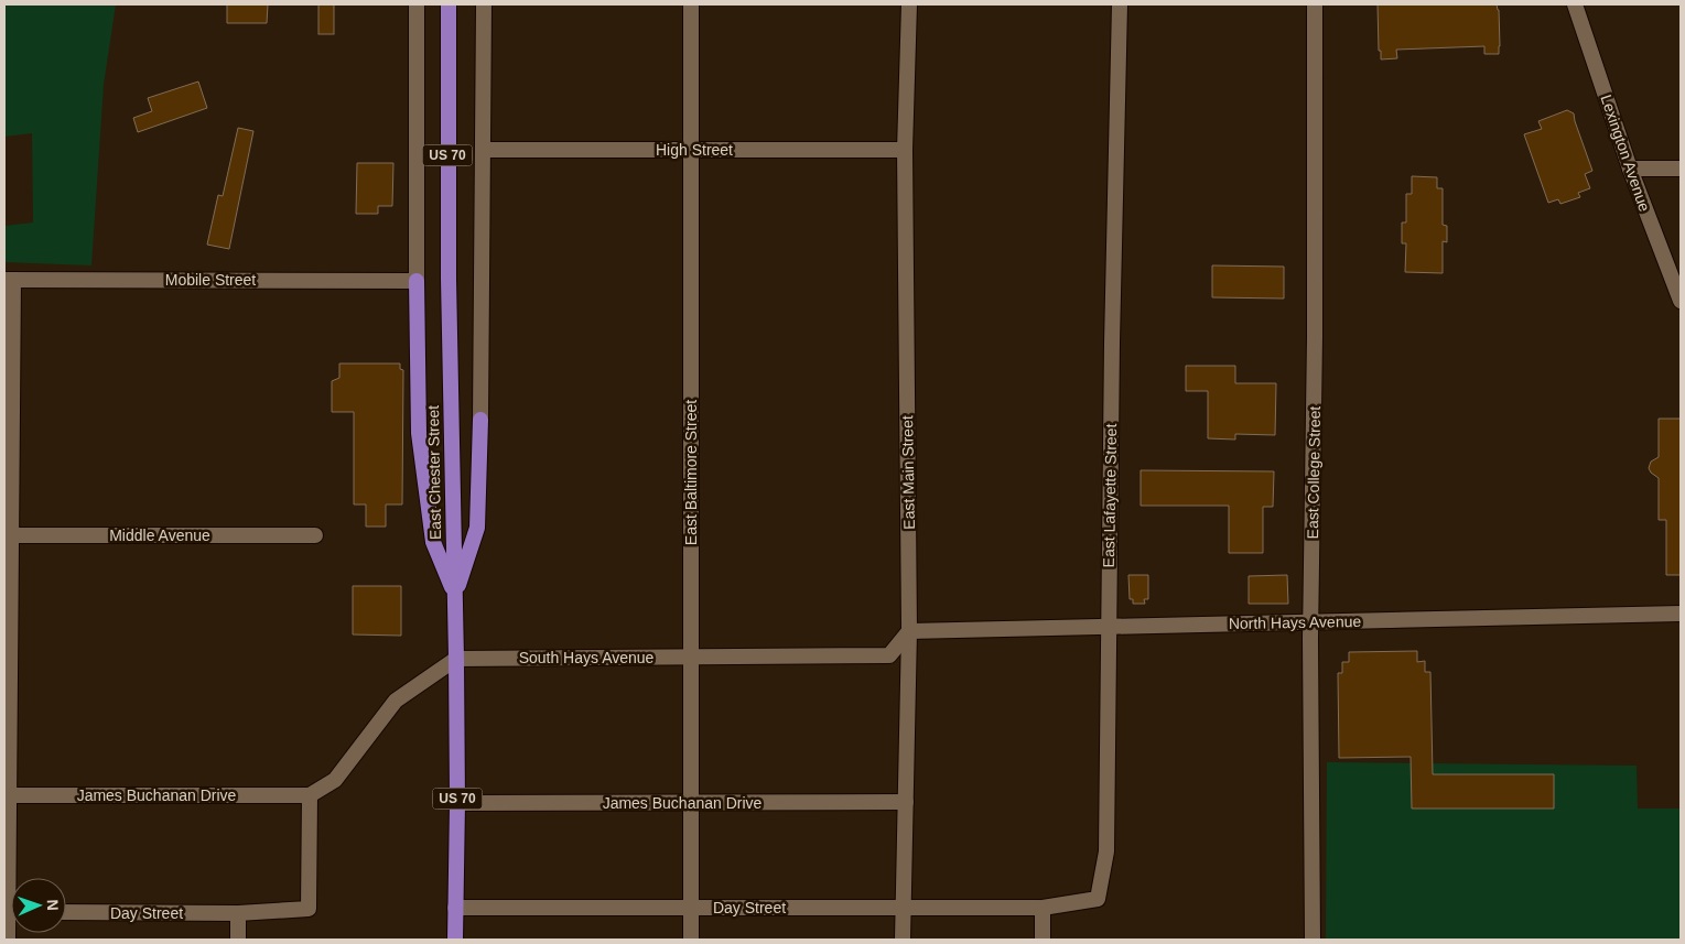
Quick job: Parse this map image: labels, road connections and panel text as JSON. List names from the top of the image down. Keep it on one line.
{"streets":{"highway":["US 70","East Chester Street"],"street":["High Street","Lexington Avenue","Mobile Street","East Baltimore Street","East Main Street","East College Street","East Lafayette Street","Middle Avenue","North Hays Avenue","South Hays Avenue","James Buchanan Drive","Day Street"]},"crossings":[["High Street","East Baltimore Street"],["High Street","East Main Street"],["East Chester Street","South Hays Avenue"],["East Chester Street","James Buchanan Drive"],["East Chester Street","Day Street"],["East Baltimore Street","South Hays Avenue"],["East Baltimore Street","James Buchanan Drive"],["East Baltimore Street","Day Street"],["East Main Street","North Hays Avenue"],["East Main Street","South Hays Avenue"],["East Main Street","James Buchanan Drive"],["East Main Street","Day Street"],["East College Street","North Hays Avenue"],["East Lafayette Street","North Hays Avenue"],["East Lafayette Street","Day Street"],["North Hays Avenue","South Hays Avenue"],["James Buchanan Drive","Day Street"]],"north":"right"}
